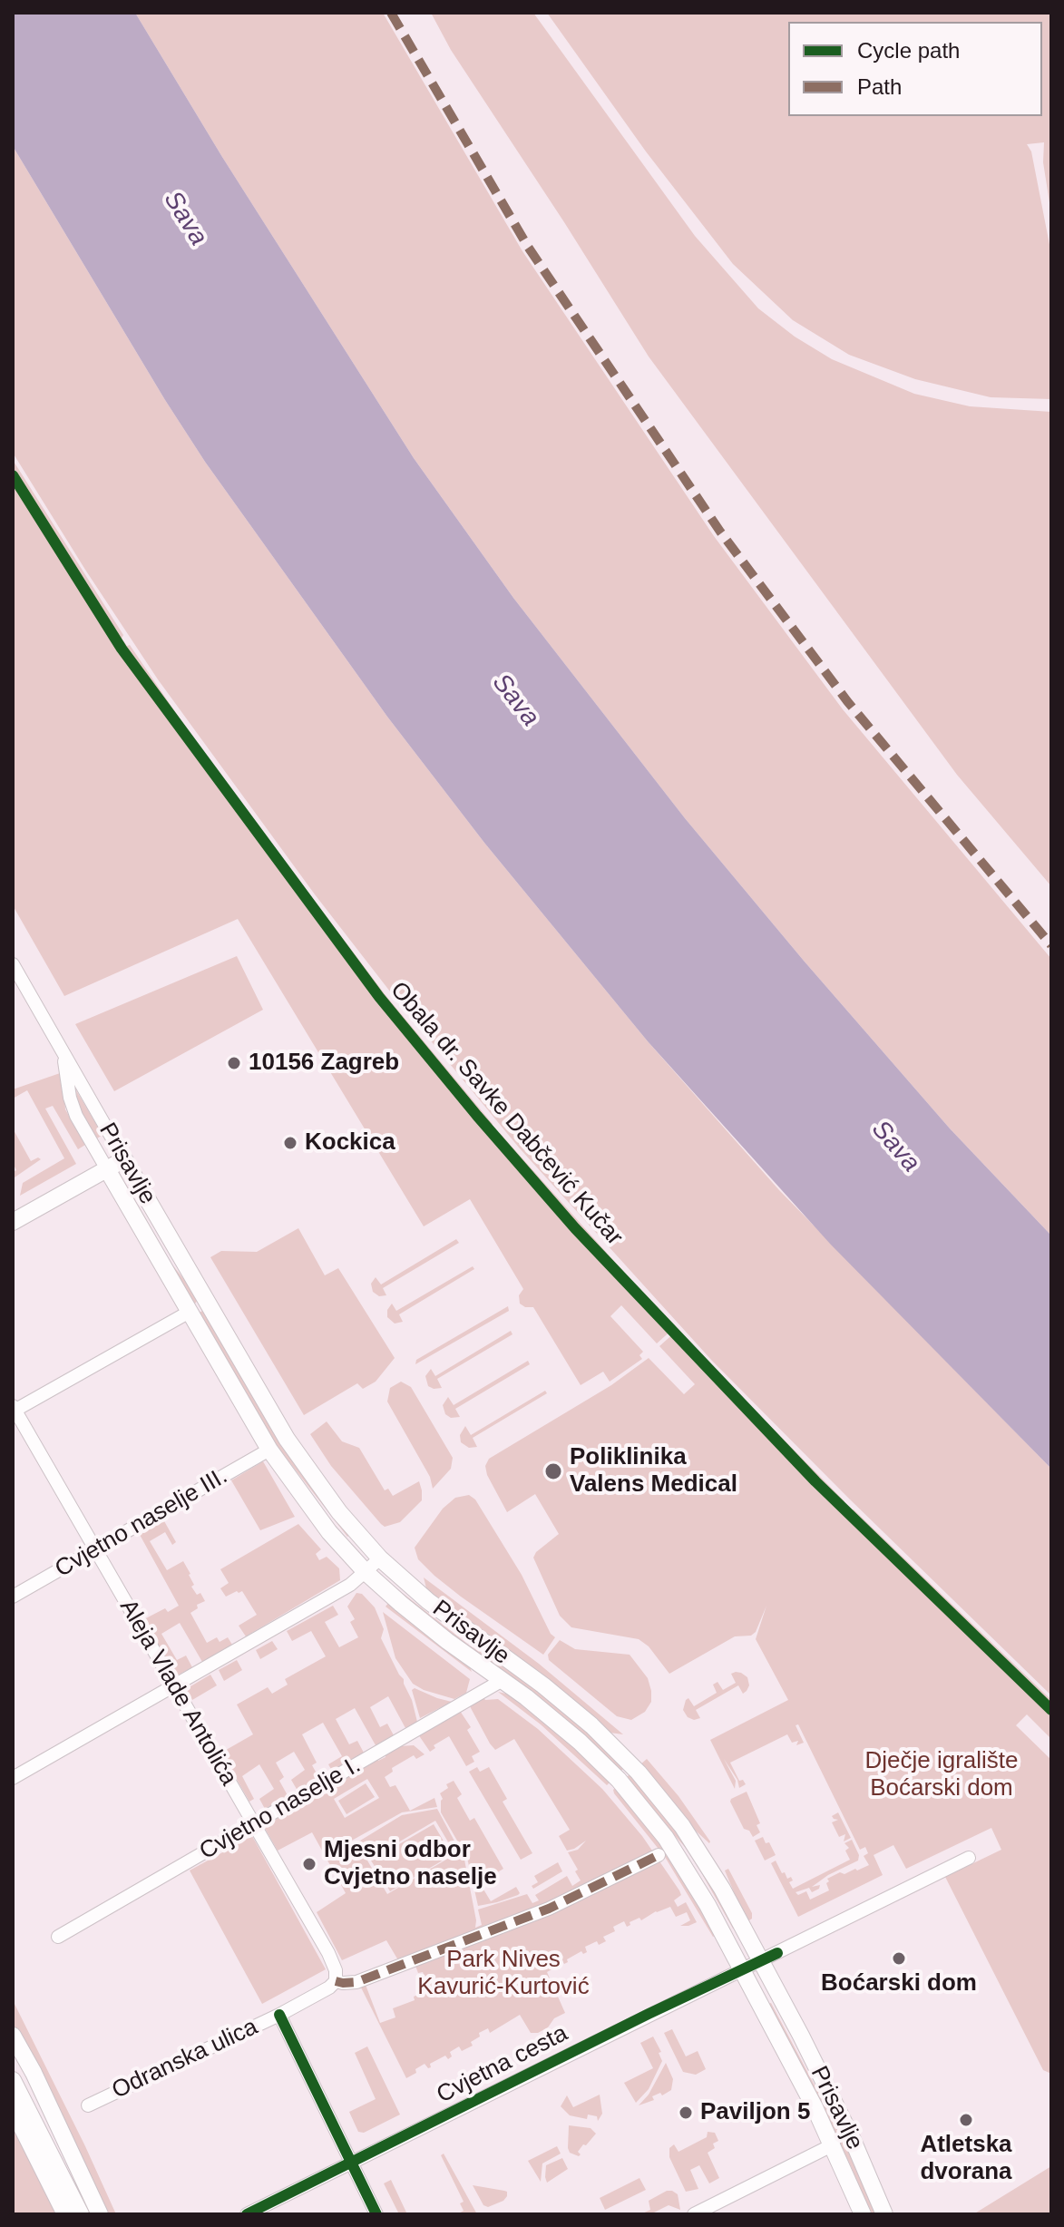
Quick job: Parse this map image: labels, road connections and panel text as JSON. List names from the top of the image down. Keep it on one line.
{"streets":{"street":["Prisavlje","Cvjetno naselje III.","Aleja Vlade Antolića","Cvjetno naselje I.","Odranska ulica","Cvjetna cesta"],"cycle path":["Obala dr. Savke Dabčević Kučar"]},"crossings":[["Prisavlje","Cvjetno naselje III."],["Prisavlje","Cvjetno naselje I."],["Prisavlje","Cvjetna cesta"],["Cvjetno naselje III.","Aleja Vlade Antolića"],["Aleja Vlade Antolića","Cvjetno naselje I."],["Odranska ulica","Cvjetna cesta"]],"water":["Sava"],"parks":["Dječje igralište Boćarski dom","Park Nives Kavurić-Kurtović"],"places":["10156 Zagreb","Kockica","Poliklinika Valens Medical","Mjesni odbor Cvjetno naselje","Boćarski dom","Paviljon 5","Atletska dvorana"],"legend":["Cycle path","Path"]}
